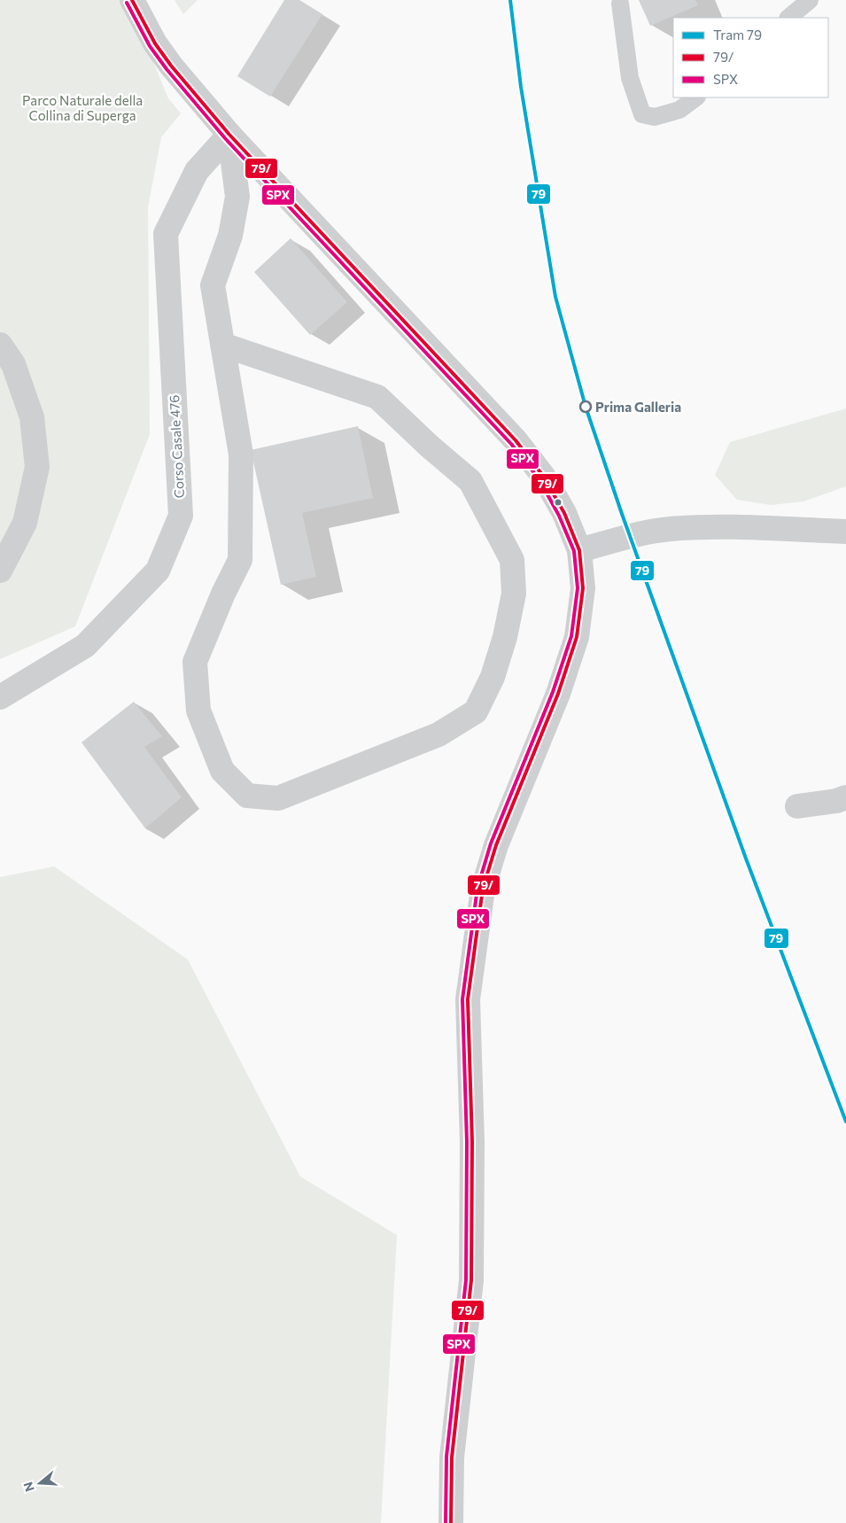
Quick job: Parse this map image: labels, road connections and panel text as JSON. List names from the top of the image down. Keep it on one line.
{"streets":{"street":["Corso Casale 476"]},"parks":["Parco Naturale della Collina di Superga"],"places":["Prima Galleria"],"lines":["tram line 79","transit line 79/","transit line SPX"],"legend":["Tram 79","79/","SPX"],"north":"left"}
